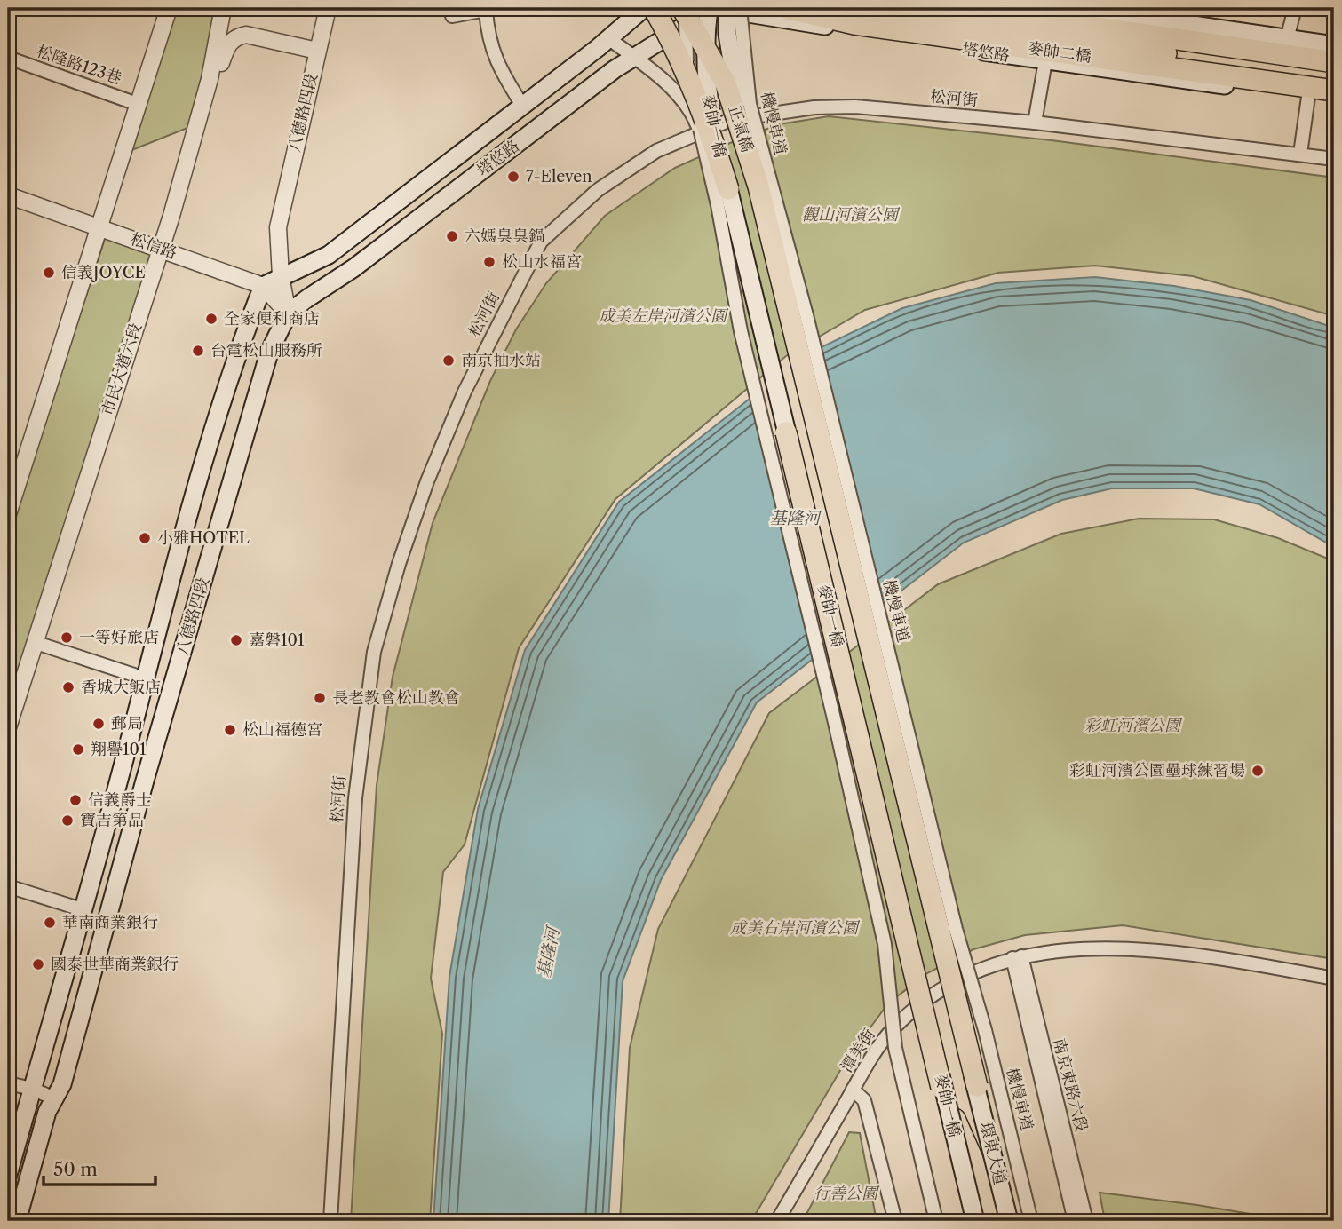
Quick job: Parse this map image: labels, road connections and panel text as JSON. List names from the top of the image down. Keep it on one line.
{"streets":{"highway":["麥帥二橋","麥帥一橋","正氣橋","環東大道"],"main road":["塔悠路","八德路四段"],"street":["松隆路123巷","松河街","機慢車道","松信路","市民大道六段","潭美街","南京東路六段"]},"crossings":[["塔悠路","八德路四段"],["塔悠路","麥帥一橋"],["塔悠路","松信路"],["八德路四段","松信路"],["機慢車道","潭美街"],["機慢車道","南京東路六段"],["麥帥一橋","正氣橋"],["麥帥一橋","環東大道"],["松信路","市民大道六段"],["潭美街","南京東路六段"]],"water":["基隆河"],"parks":["觀山河濱公園","成美左岸河濱公園","彩虹河濱公園","成美右岸河濱公園","行善公園"],"places":["7-Eleven","六媽臭臭鍋","松山水福宮","信義JOYCE","全家便利商店","台電松山服務所","南京抽水站","小雅HOTEL","一等好旅店","嘉磐101","香城大飯店","長老教會松山教會","郵局","松山福德宮","翔譽101","彩虹河濱公園壘球練習場","信義爵士","寶吉第品","華南商業銀行","國泰世華商業銀行"],"scale_bar":"50 m"}
